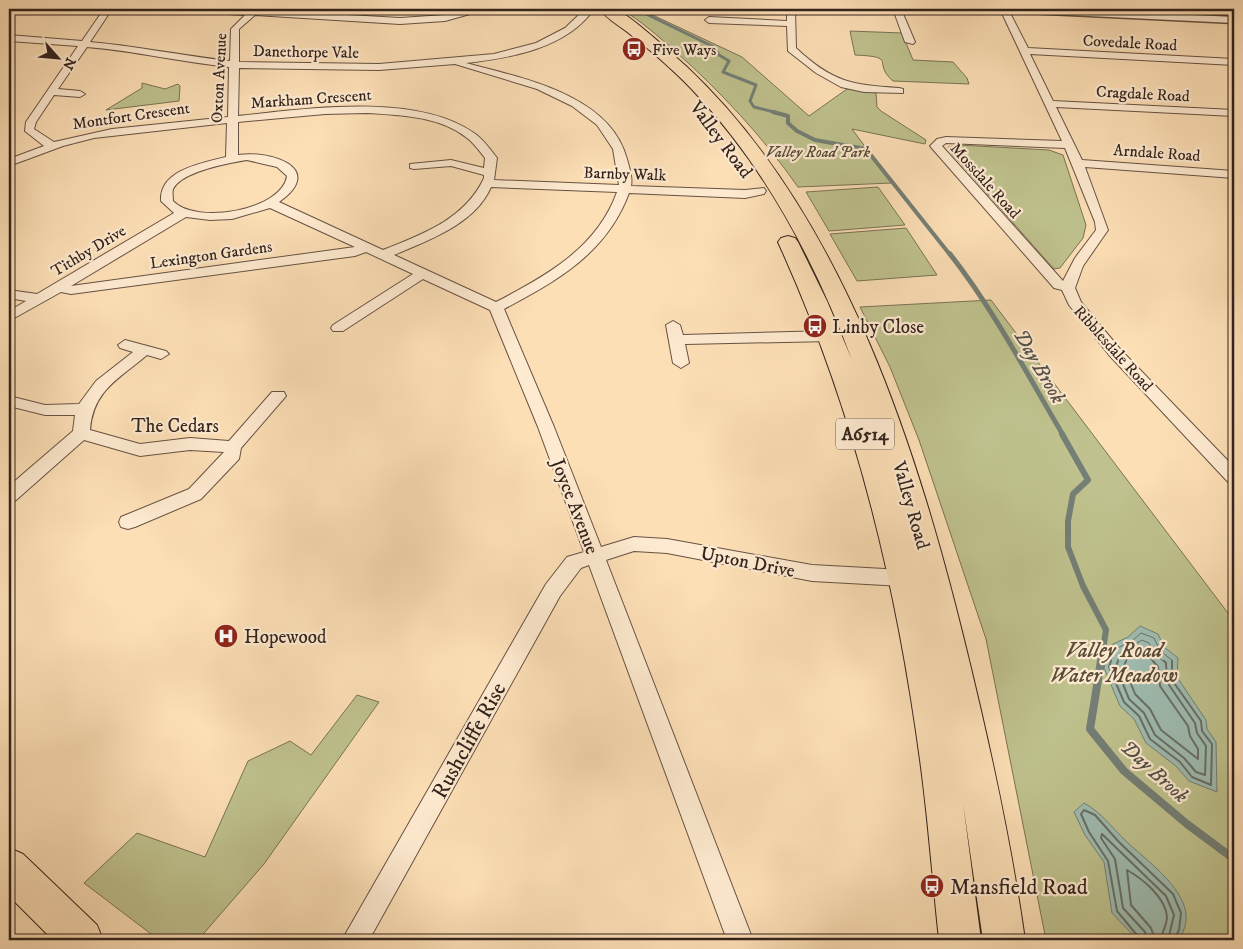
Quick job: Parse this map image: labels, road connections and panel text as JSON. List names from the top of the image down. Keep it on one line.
{"streets":{"highway":["Valley Road","A6514"],"street":["Covedale Road","Danethorpe Vale","Oxton Avenue","Cragdale Road","Markham Crescent","Montfort Crescent","Arndale Road","Barnby Walk","Mossdale Road","Tithby Drive","Lexington Gardens","Ribblesdale Road","The Cedars","Joyce Avenue","Upton Drive","Rushcliffe Rise"]},"crossings":[["Covedale Road","Ribblesdale Road"],["Danethorpe Vale","Oxton Avenue"],["Danethorpe Vale","Valley Road"],["Oxton Avenue","Markham Crescent"],["Oxton Avenue","Montfort Crescent"],["Cragdale Road","Ribblesdale Road"],["Markham Crescent","Montfort Crescent"],["Valley Road","Barnby Walk"],["Valley Road","Upton Drive"],["Arndale Road","Ribblesdale Road"],["Mossdale Road","Ribblesdale Road"],["Tithby Drive","Lexington Gardens"],["Joyce Avenue","Upton Drive"],["Joyce Avenue","Rushcliffe Rise"],["Upton Drive","Rushcliffe Rise"]],"water":["Day Brook"],"parks":["Valley Road Park","Valley Road Water Meadow"],"places":{"bus stop":["Five Ways","Linby Close","Mansfield Road"],"hospital":["Hopewood"]},"north":"bottom right"}
